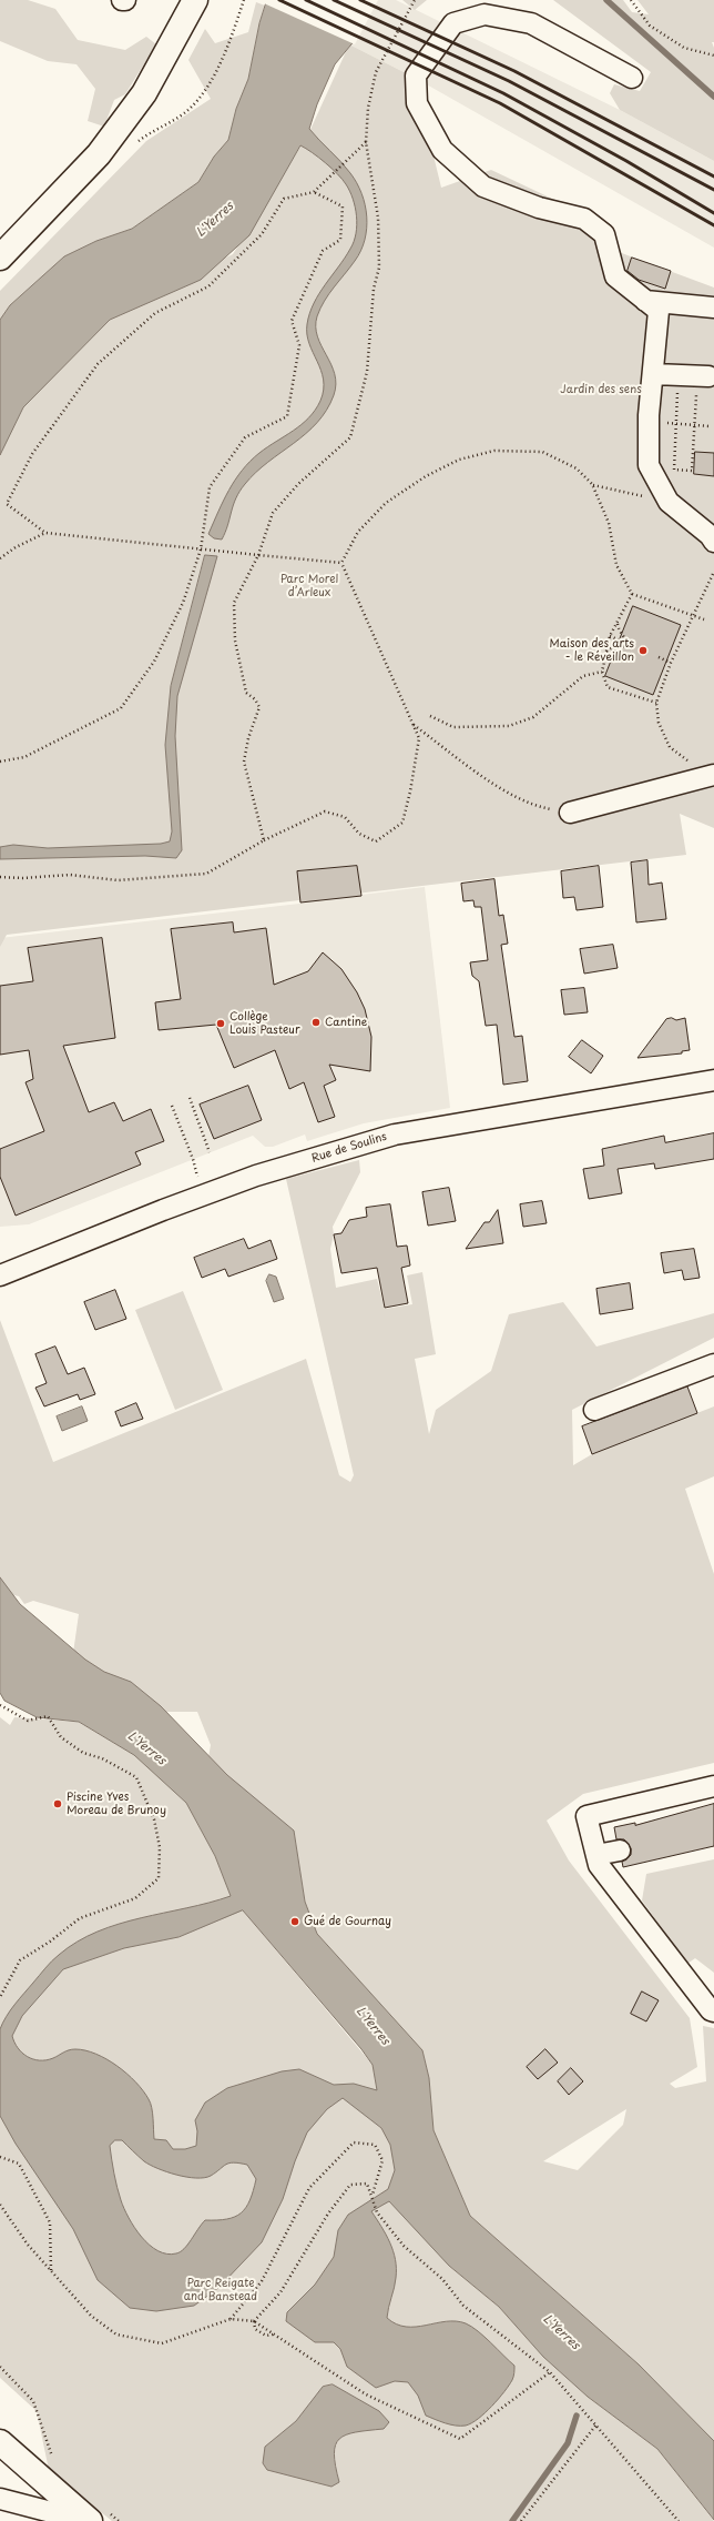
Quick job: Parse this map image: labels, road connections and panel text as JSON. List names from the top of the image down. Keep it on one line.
{"streets":{"street":["Rue de Soulins"]},"water":["L'Yerres"],"parks":["Jardin des sens","Parc Morel d’Arleux","Parc Reigate and Banstead"],"places":["Maison des arts - le Réveillon","Cantine","Collège Louis Pasteur","Piscine Yves Moreau de Brunoy","Gué de Gournay"]}
